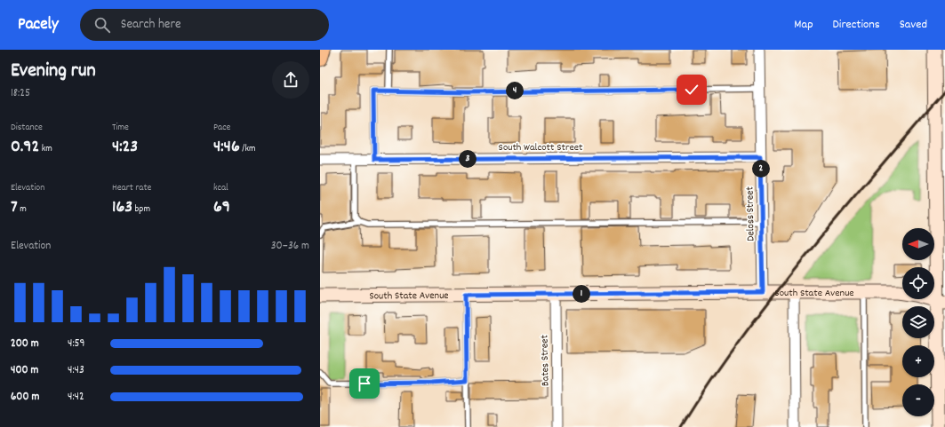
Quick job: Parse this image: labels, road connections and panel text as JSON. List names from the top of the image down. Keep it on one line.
{"streets":{"street":["South Walcott Street","Deloss Street","South State Avenue","Bates Street"]},"crossings":[["South Walcott Street","Deloss Street"],["Deloss Street","South State Avenue"],["South State Avenue","Bates Street"]],"north":"left","page":{"header":"Pacely","search":"Search here","nav":["Map","Directions","Saved"],"heading":["Evening run","18:25"],"pins":["4","3","2","1"],"stats":[["Distance","0.92 km"],["Time","4:23"],["Pace","4:46 /km"],["Elevation","7 m"],["Heart rate","163 bpm"],["kcal","69"]],"map_buttons":["+","−"],"chart":["Elevation","30–36 m"],"list":[{"name":"200 m","note":"4:59"},{"name":"400 m","note":"4:43"},{"name":"600 m","note":"4:42"}]}}
